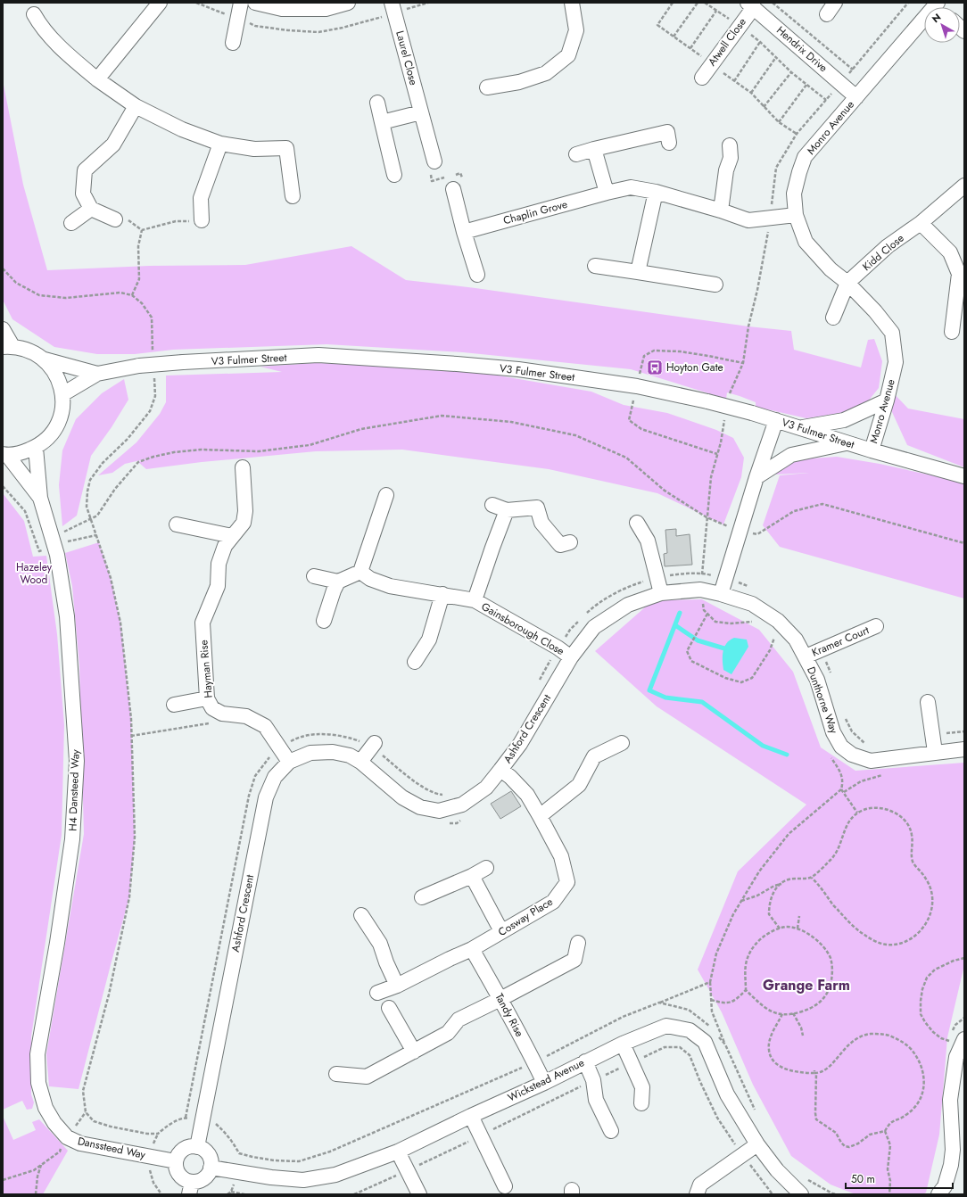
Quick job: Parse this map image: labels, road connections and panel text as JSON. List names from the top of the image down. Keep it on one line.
{"streets":{"street":["Atwell Close","Hendrix Drive","Laurel Close","Monro Avenue","Chaplin Grove","Kidd Close","V3 Fulmer Street","Gainsborough Close","Kramer Court","Hayman Rise","Dunthorne Way","Ashford Crescent","H4 Dansteed Way","Cosway Place","Tandy Rise","Wickstead Avenue","Danssteed Way"]},"crossings":[["Atwell Close","Hendrix Drive"],["Hendrix Drive","Monro Avenue"],["Monro Avenue","Chaplin Grove"],["Monro Avenue","Kidd Close"],["Monro Avenue","V3 Fulmer Street"],["Gainsborough Close","Ashford Crescent"],["Kramer Court","Dunthorne Way"],["Hayman Rise","Ashford Crescent"],["Dunthorne Way","Ashford Crescent"],["Ashford Crescent","Cosway Place"],["Ashford Crescent","Wickstead Avenue"],["Ashford Crescent","Danssteed Way"],["H4 Dansteed Way","Danssteed Way"],["Cosway Place","Tandy Rise"],["Tandy Rise","Wickstead Avenue"],["Wickstead Avenue","Danssteed Way"]],"districts":["Grange Farm"],"parks":["Hazeley Wood"],"places":{"bus stop":["Hoyton Gate"]},"scale_bar":"50 m","north":"top left"}
